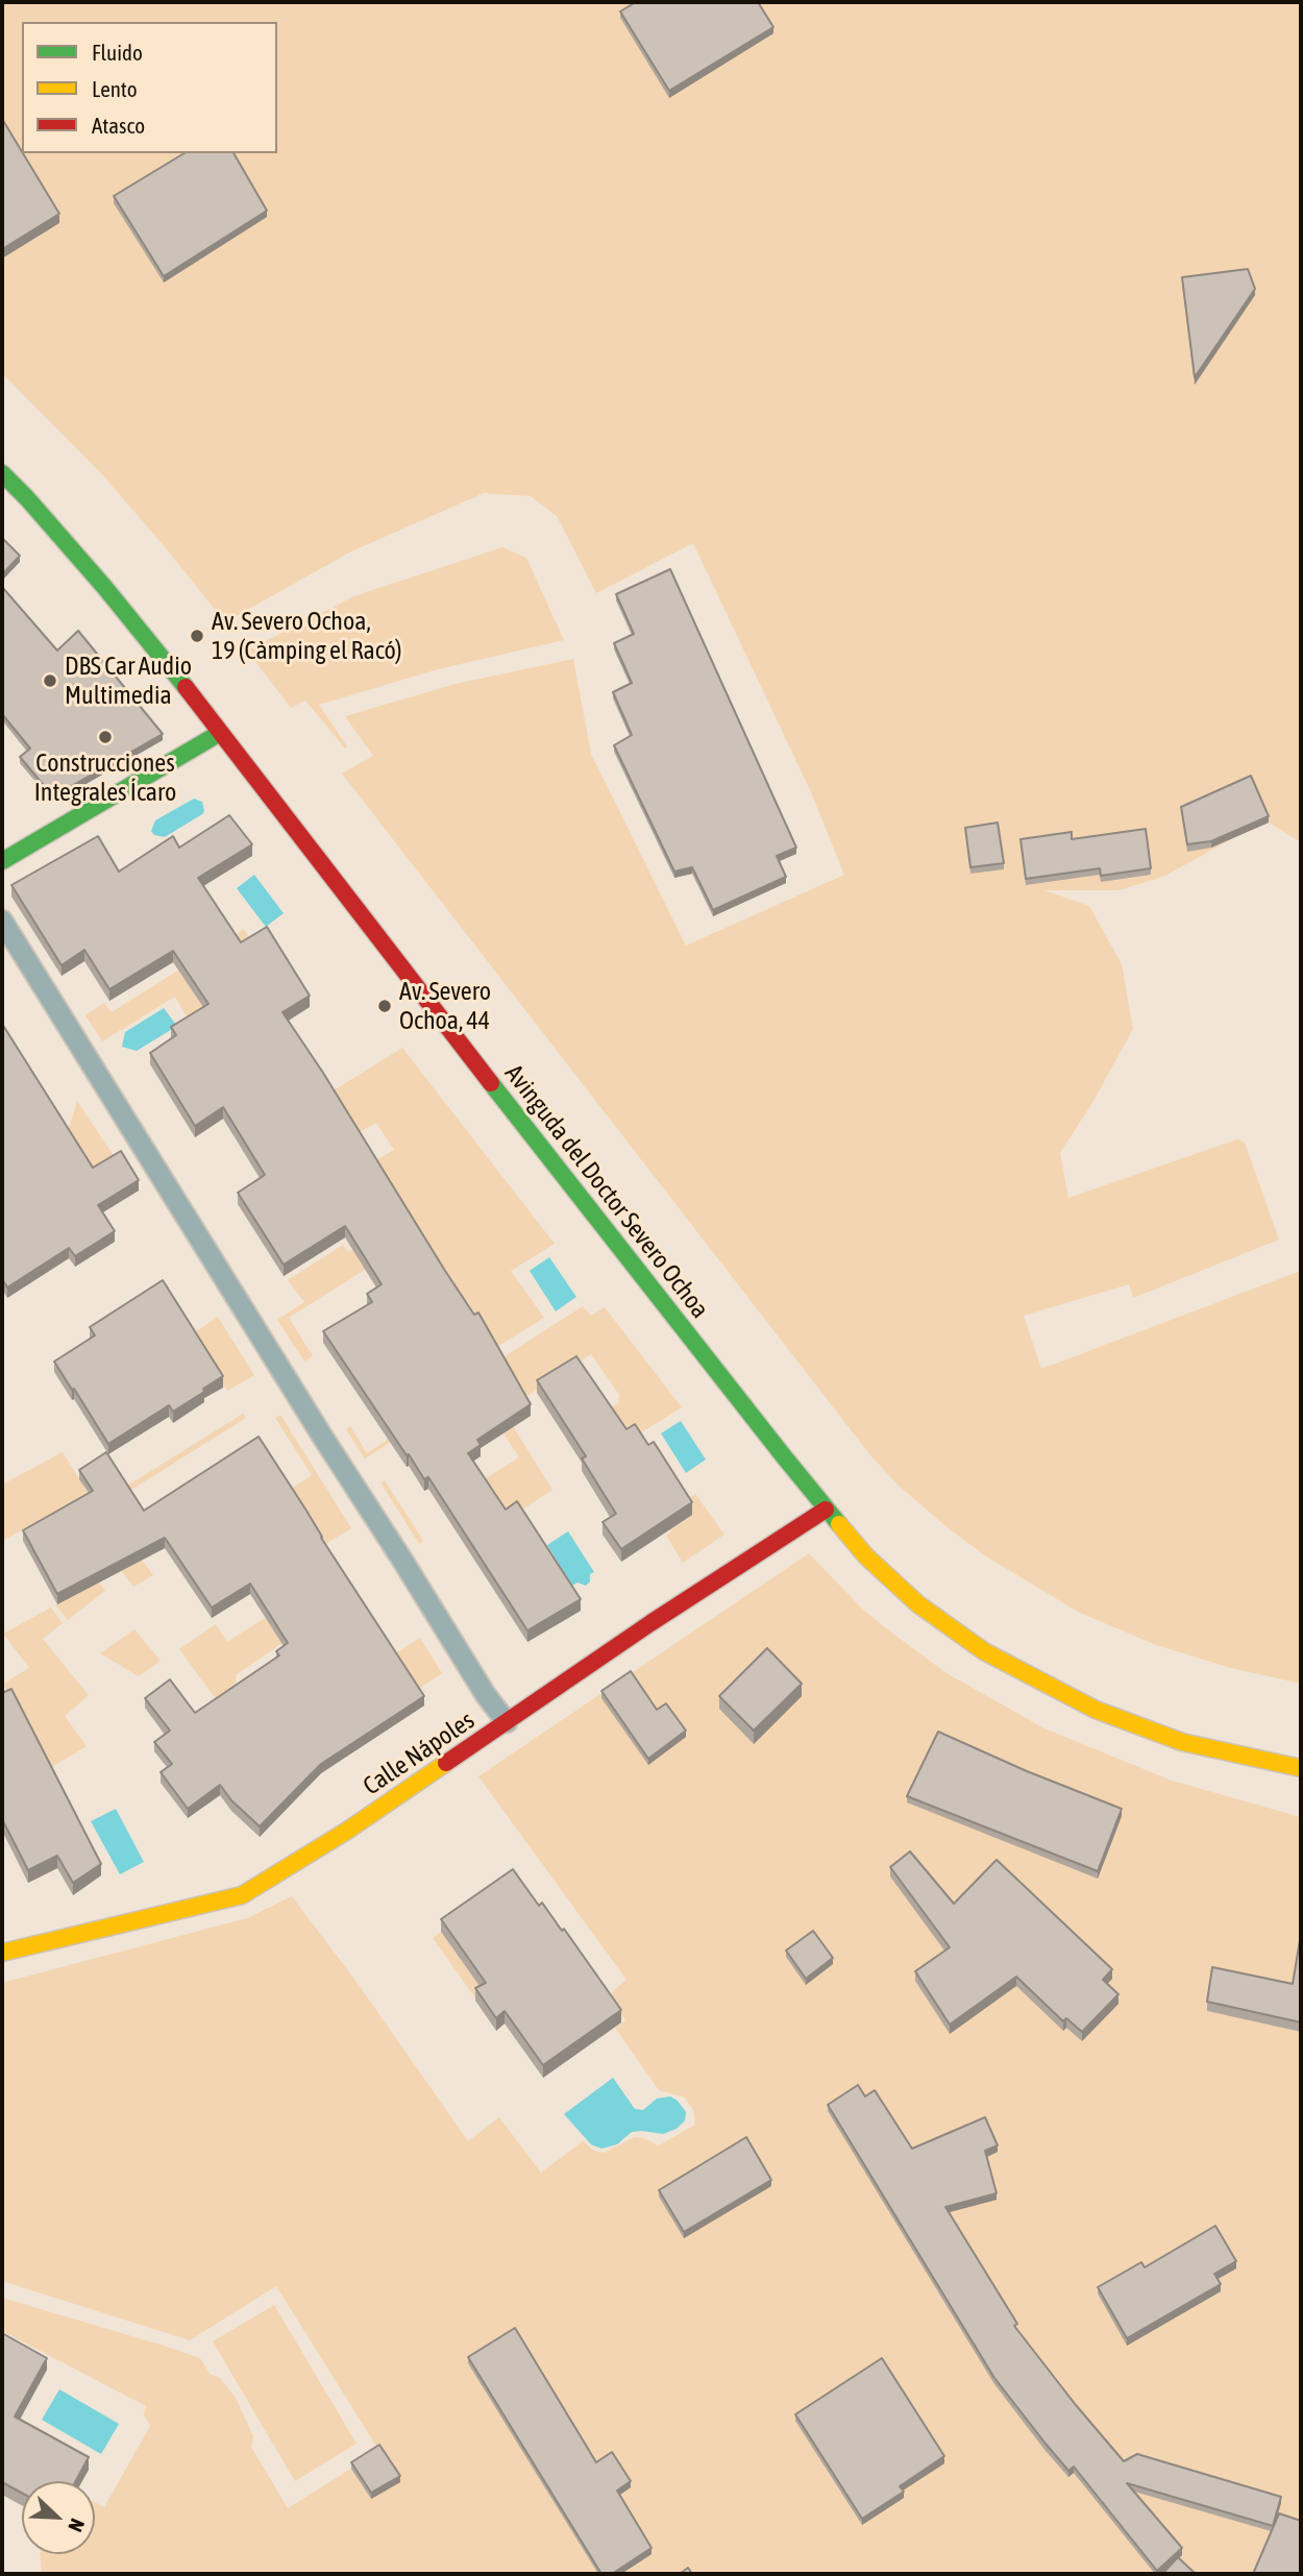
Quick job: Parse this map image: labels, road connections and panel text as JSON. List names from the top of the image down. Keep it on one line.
{"streets":{"street":["Avinguda del Doctor Severo Ochoa","Calle Nápoles"]},"crossings":[["Avinguda del Doctor Severo Ochoa","Calle Nápoles"]],"places":["Av. Severo Ochoa, 19 (Càmping el Racó)","DBS Car Audio Multimedia","Construcciones Integrales Ícaro","Av. Severo Ochoa, 44"],"legend":["Fluido","Lento","Atasco"],"north":"bottom right"}
